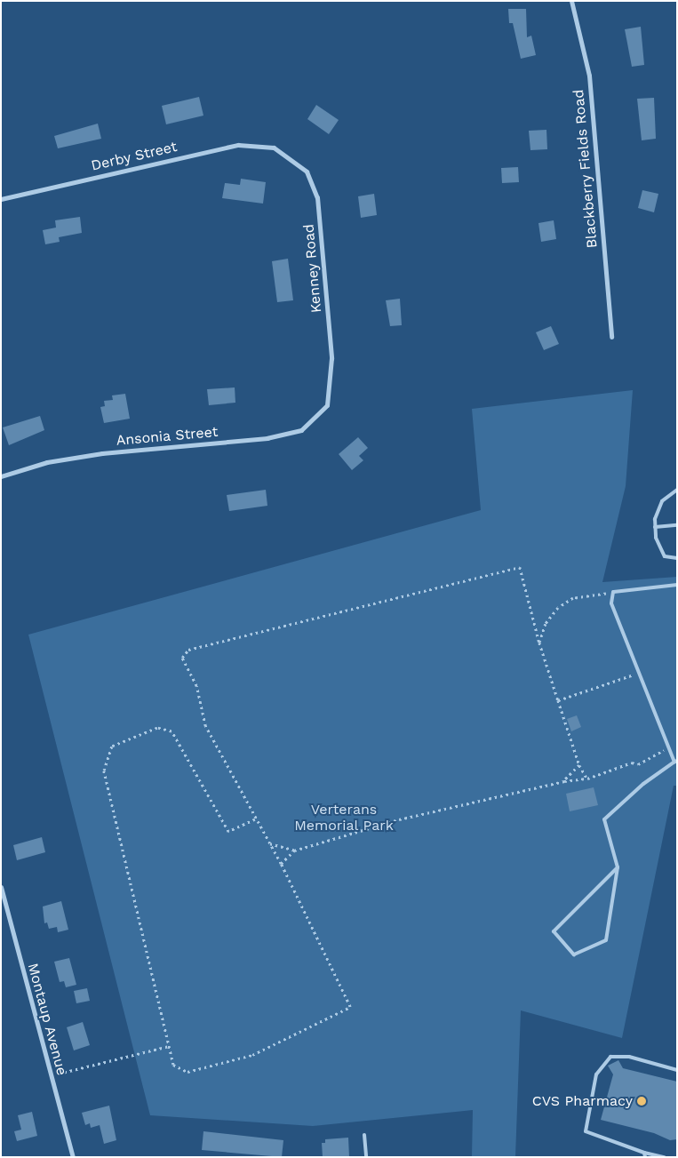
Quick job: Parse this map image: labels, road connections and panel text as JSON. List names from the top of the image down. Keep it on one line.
{"streets":{"street":["Derby Street","Blackberry Fields Road","Kenney Road","Ansonia Street","Montaup Avenue"]},"crossings":[["Derby Street","Kenney Road"],["Kenney Road","Ansonia Street"]],"parks":["Verterans Memorial Park"],"places":["CVS Pharmacy"]}
